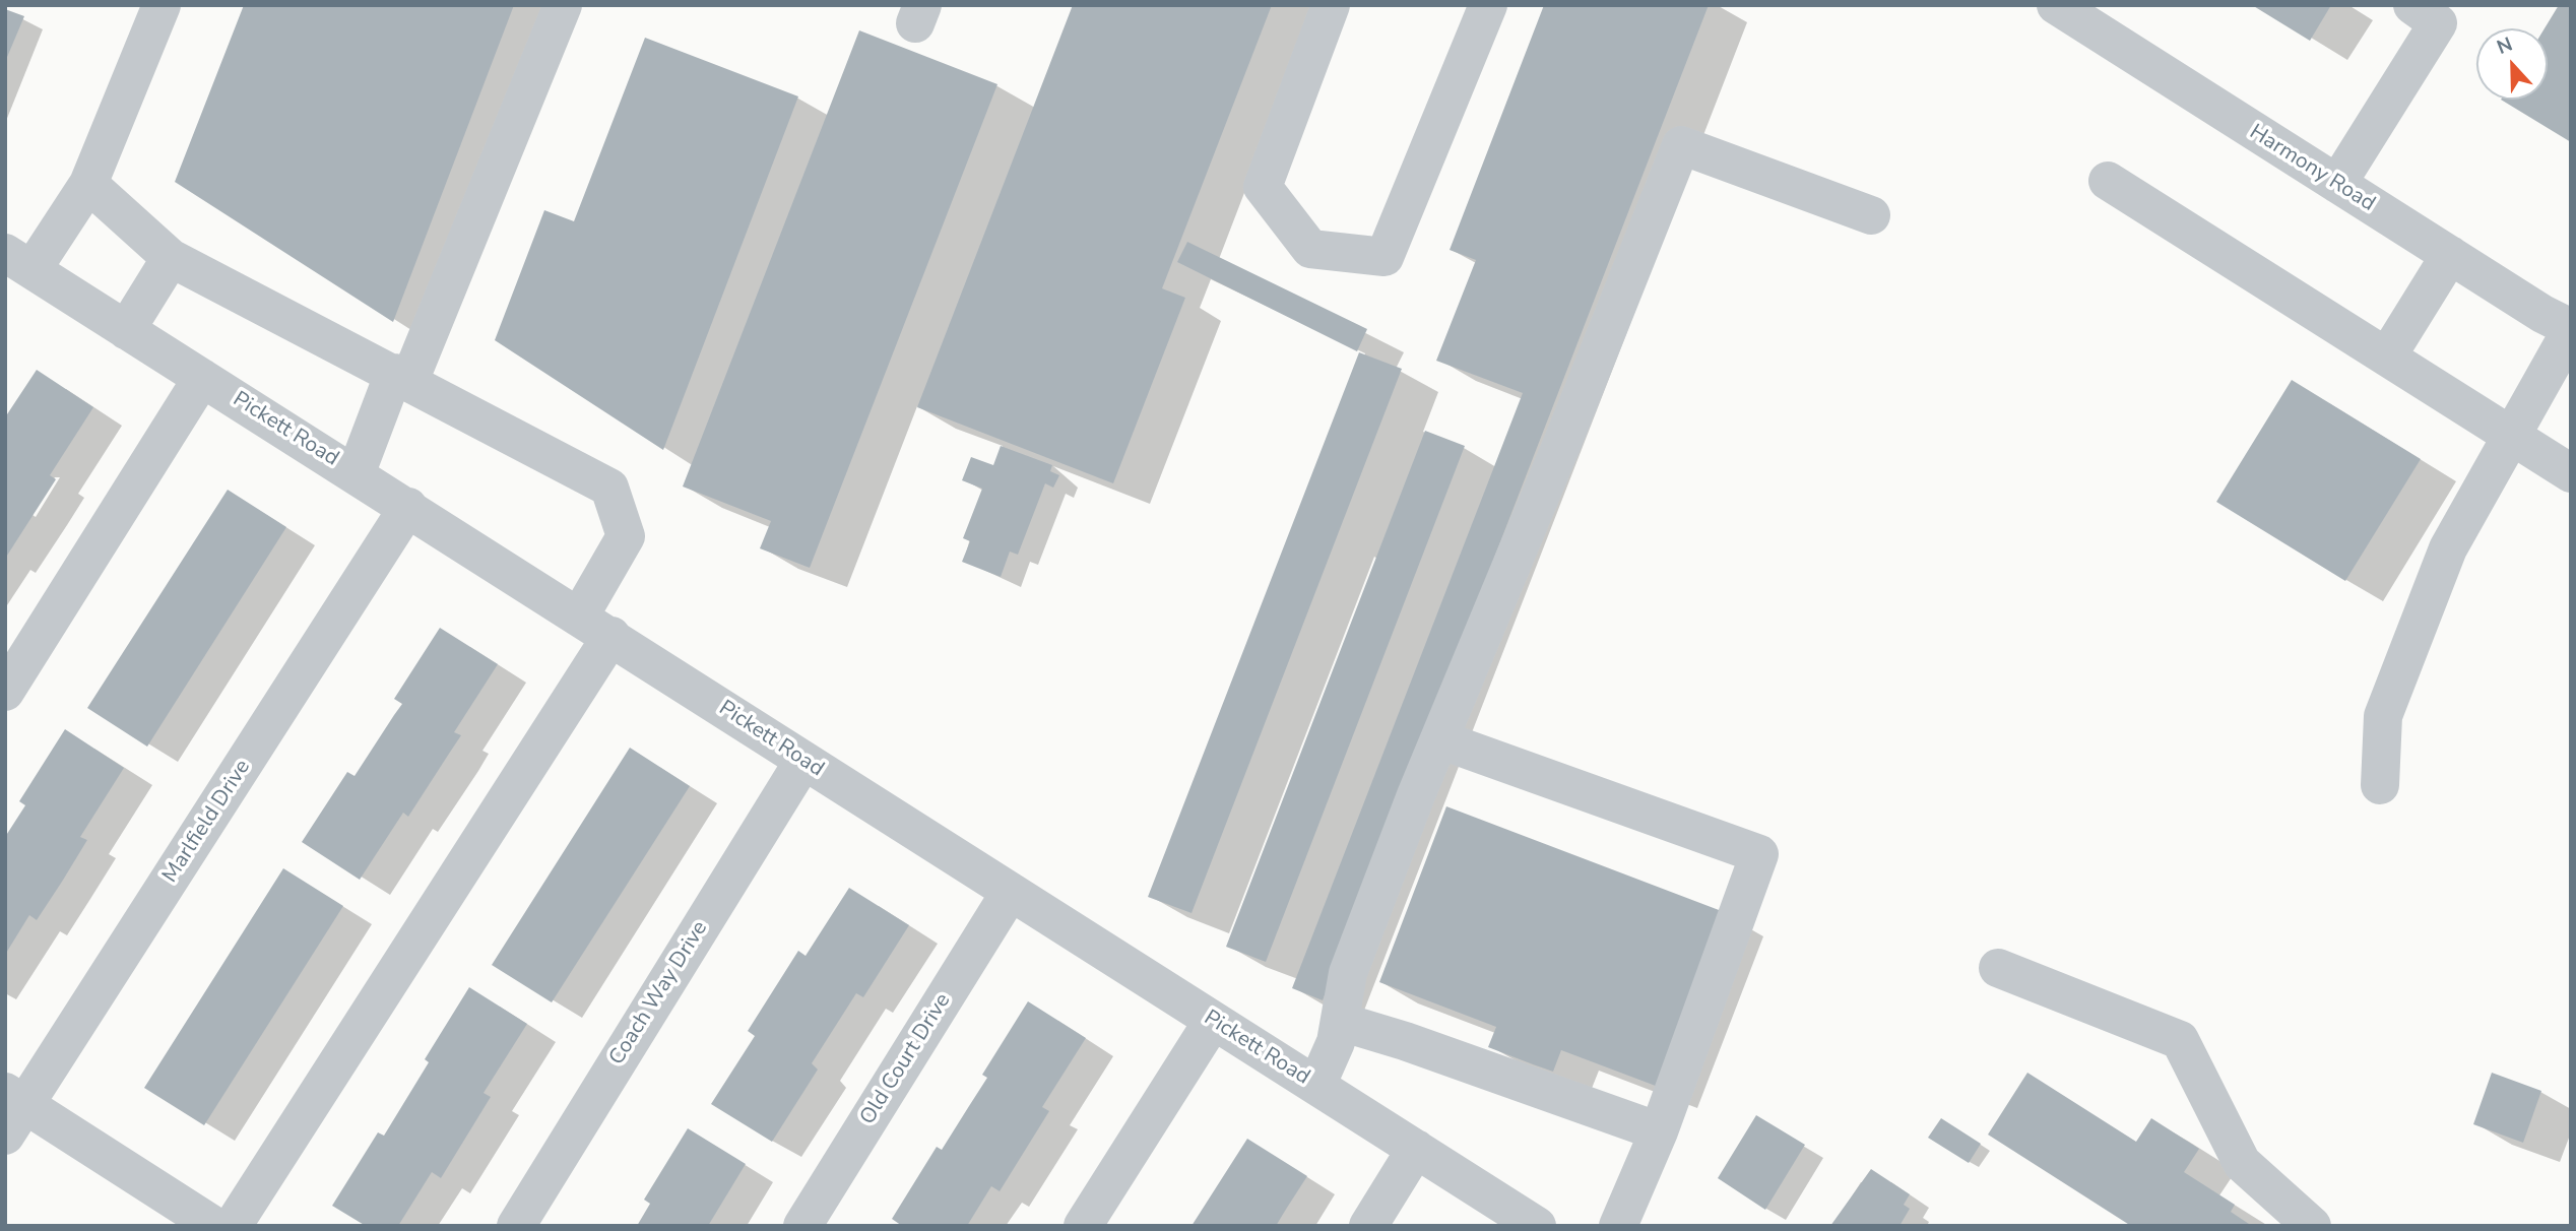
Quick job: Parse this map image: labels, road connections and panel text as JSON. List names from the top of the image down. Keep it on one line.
{"streets":{"street":["Harmony Road","Pickett Road","Marlfield Drive","Coach Way Drive","Old Court Drive"]},"crossings":[["Pickett Road","Marlfield Drive"],["Pickett Road","Coach Way Drive"],["Pickett Road","Old Court Drive"]],"north":"top"}
